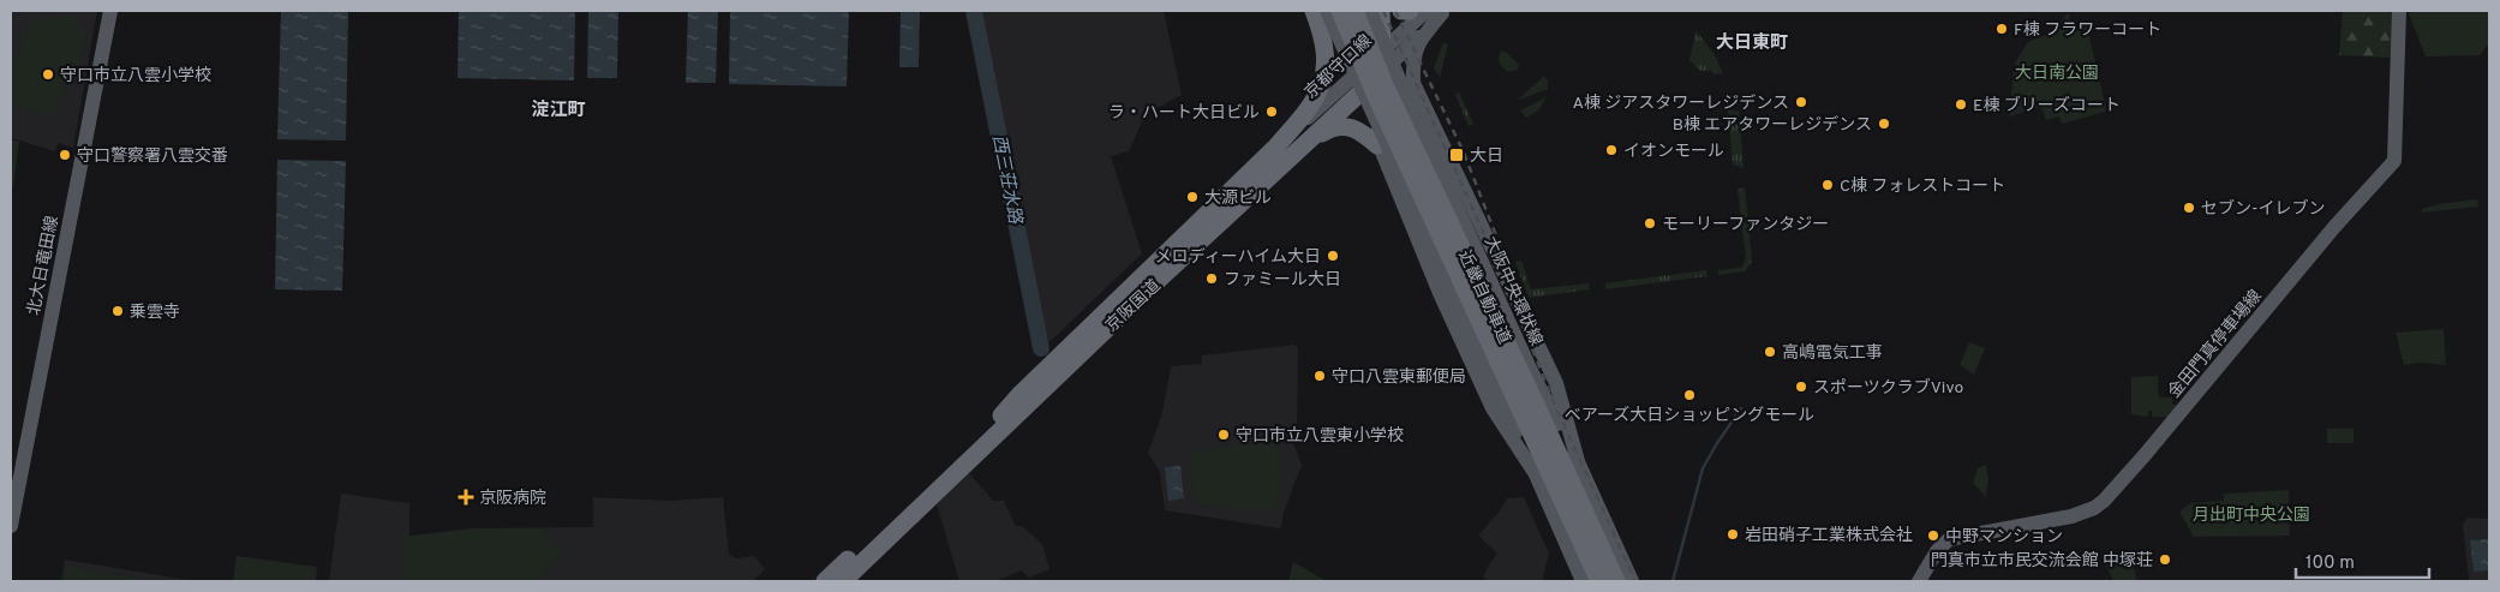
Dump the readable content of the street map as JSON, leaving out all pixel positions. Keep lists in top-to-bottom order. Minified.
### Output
{"streets":{"highway":["近畿自動車道","京阪国道"],"main road":["京都守口線","北大日竜田線","大阪中央環状線","金田門真停車場線"]},"crossings":[["京都守口線","京阪国道"]],"districts":["大日東町","淀江町"],"water":["西三荘水路"],"parks":["大日南公園","月出町中央公園"],"places":{"other":["F棟 フラワーコート","守口市立八雲小学校","A棟 ジアスタワーレジデンス","E棟 ブリーズコート","ラ・ハート大日ビル","B棟 エアタワーレジデンス","イオンモール","守口警察署八雲交番","C棟 フォレストコート","大源ビル","セブン-イレブン","モーリーファンタジー","メロディーハイム大日","ファミール大日","乗雲寺","高嶋電気工事","守口八雲東郵便局","スポーツクラブVivo","ベアーズ大日ショッピングモール","守口市立八雲東小学校","岩田硝子工業株式会社","中野マンション","門真市立市民交流会館 中塚荘"],"transit":["大日"],"health":["京阪病院"]},"scale_bar":"100 m"}
